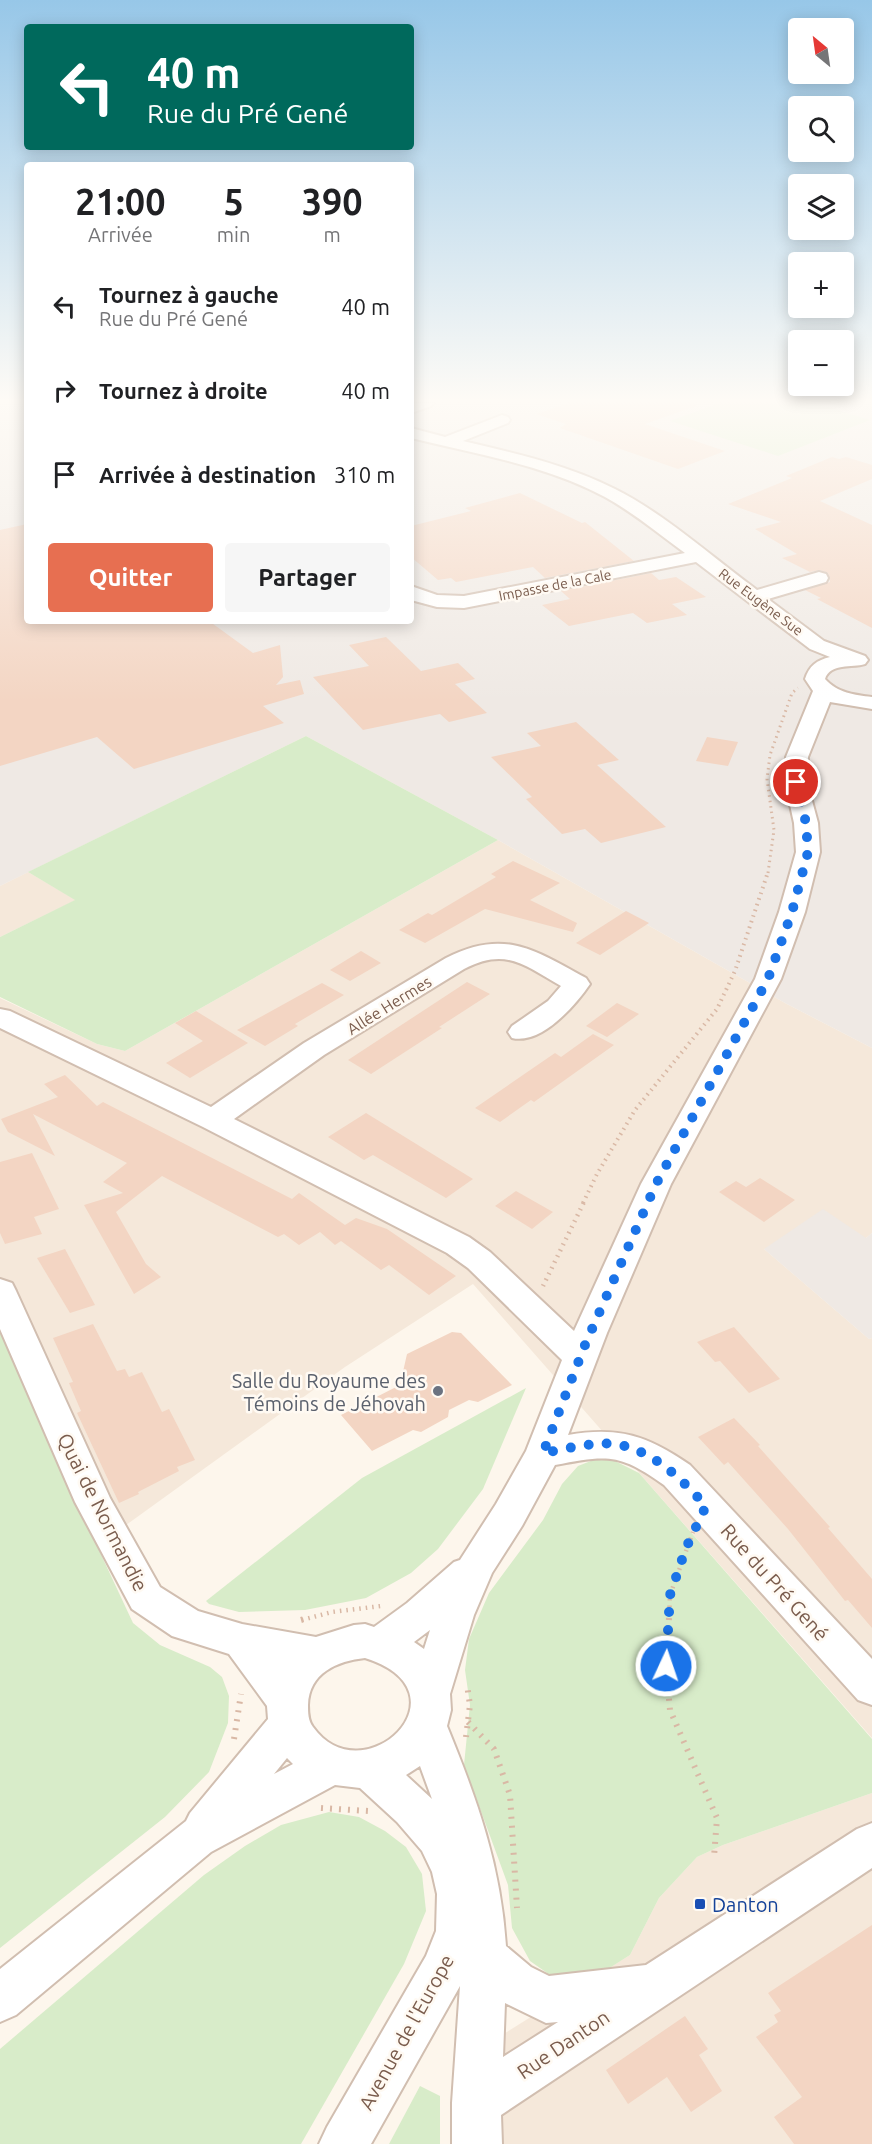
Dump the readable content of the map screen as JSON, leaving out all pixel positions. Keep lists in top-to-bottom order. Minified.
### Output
{"streets":{"street":["Impasse de la Cale","Rue Eugène Sue","Allée Hermes","Quai de Normandie","Rue du Pré Gené","Avenue de l'Europe","Rue Danton"]},"crossings":[["Impasse de la Cale","Rue Eugène Sue"],["Quai de Normandie","Avenue de l'Europe"]],"places":{"other":["Salle du Royaume des Témoins de Jéhovah"],"transit":["Danton"]},"north":"top left","page":{"map_buttons":["+","−"],"turn":["40 m","Rue du Pré Gené"],"eta":["21:00","Arrivée","5","min","390","m"],"list":[{"name":"Tournez à gauche","note":"Rue du Pré Gené","value":"40 m"},{"name":"Tournez à droite","value":"40 m"},{"name":"Arrivée à destination","value":"310 m"}],"buttons":["Quitter","Partager"]}}
